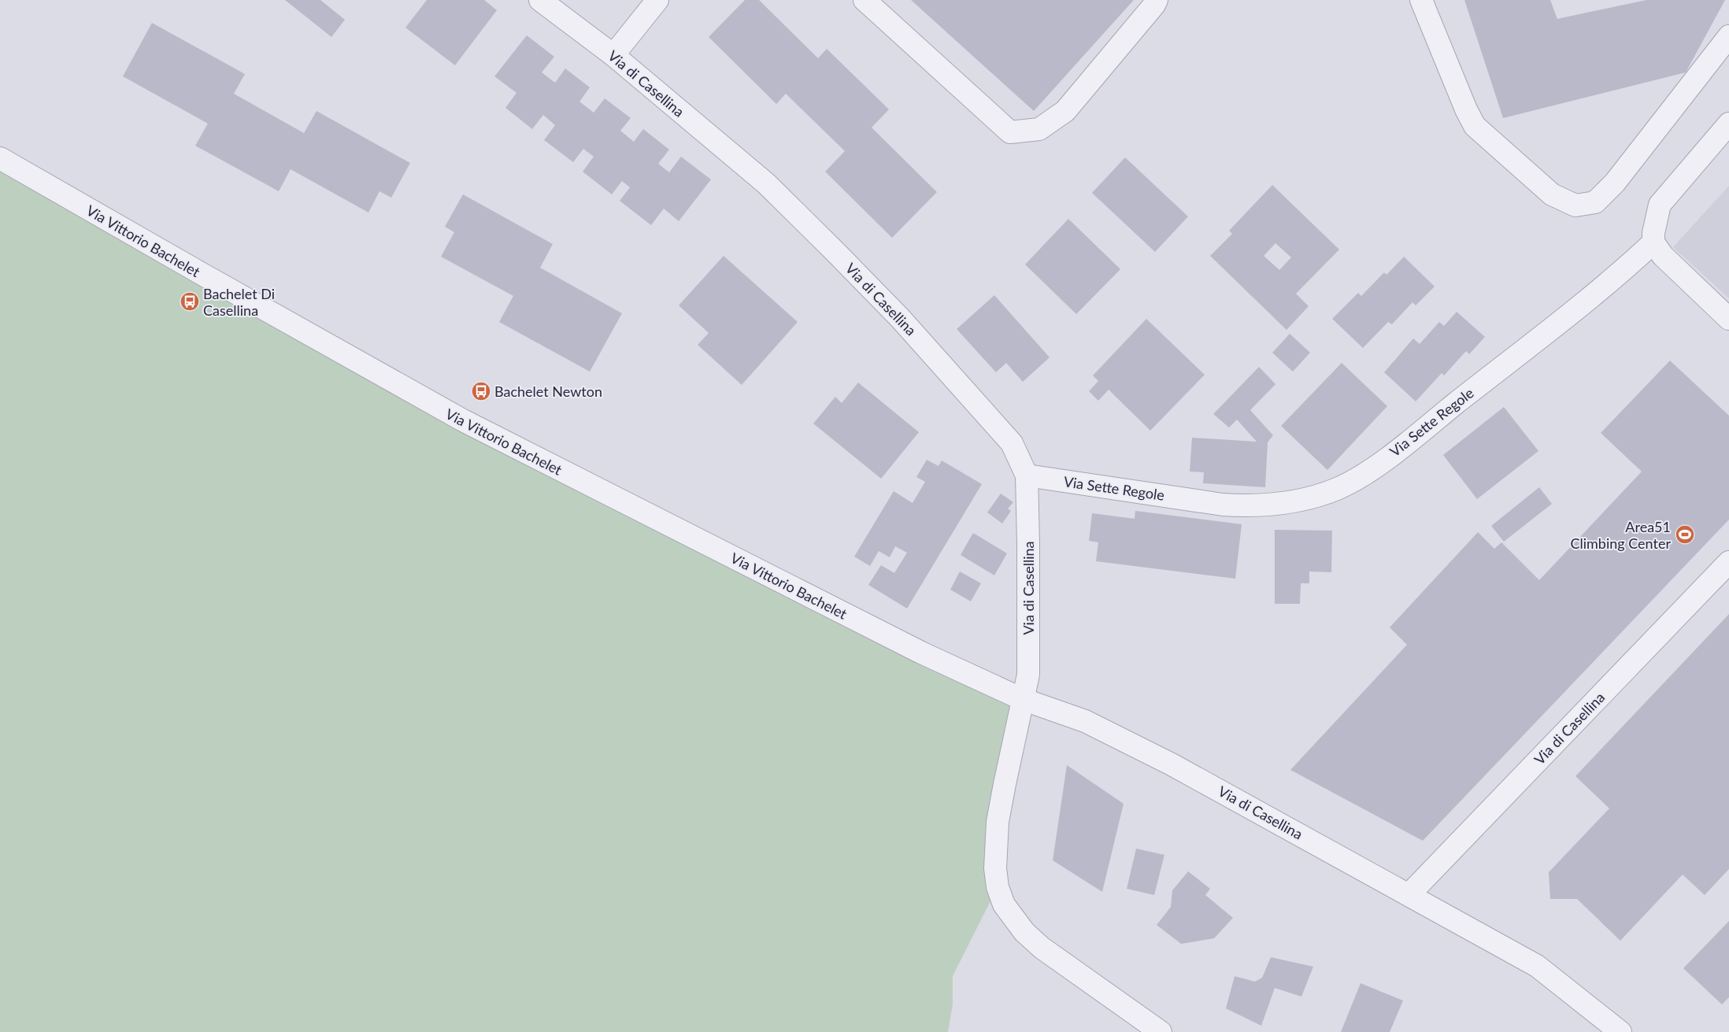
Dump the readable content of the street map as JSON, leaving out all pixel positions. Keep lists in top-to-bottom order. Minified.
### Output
{"streets":{"street":["Via di Casellina","Via Vittorio Bachelet","Via Sette Regole"]},"crossings":[["Via di Casellina","Via Vittorio Bachelet"],["Via di Casellina","Via Sette Regole"]],"places":{"bus stop":["Bachelet Di Casellina","Bachelet Newton"],"sports":["Area51 Climbing Center"]}}
